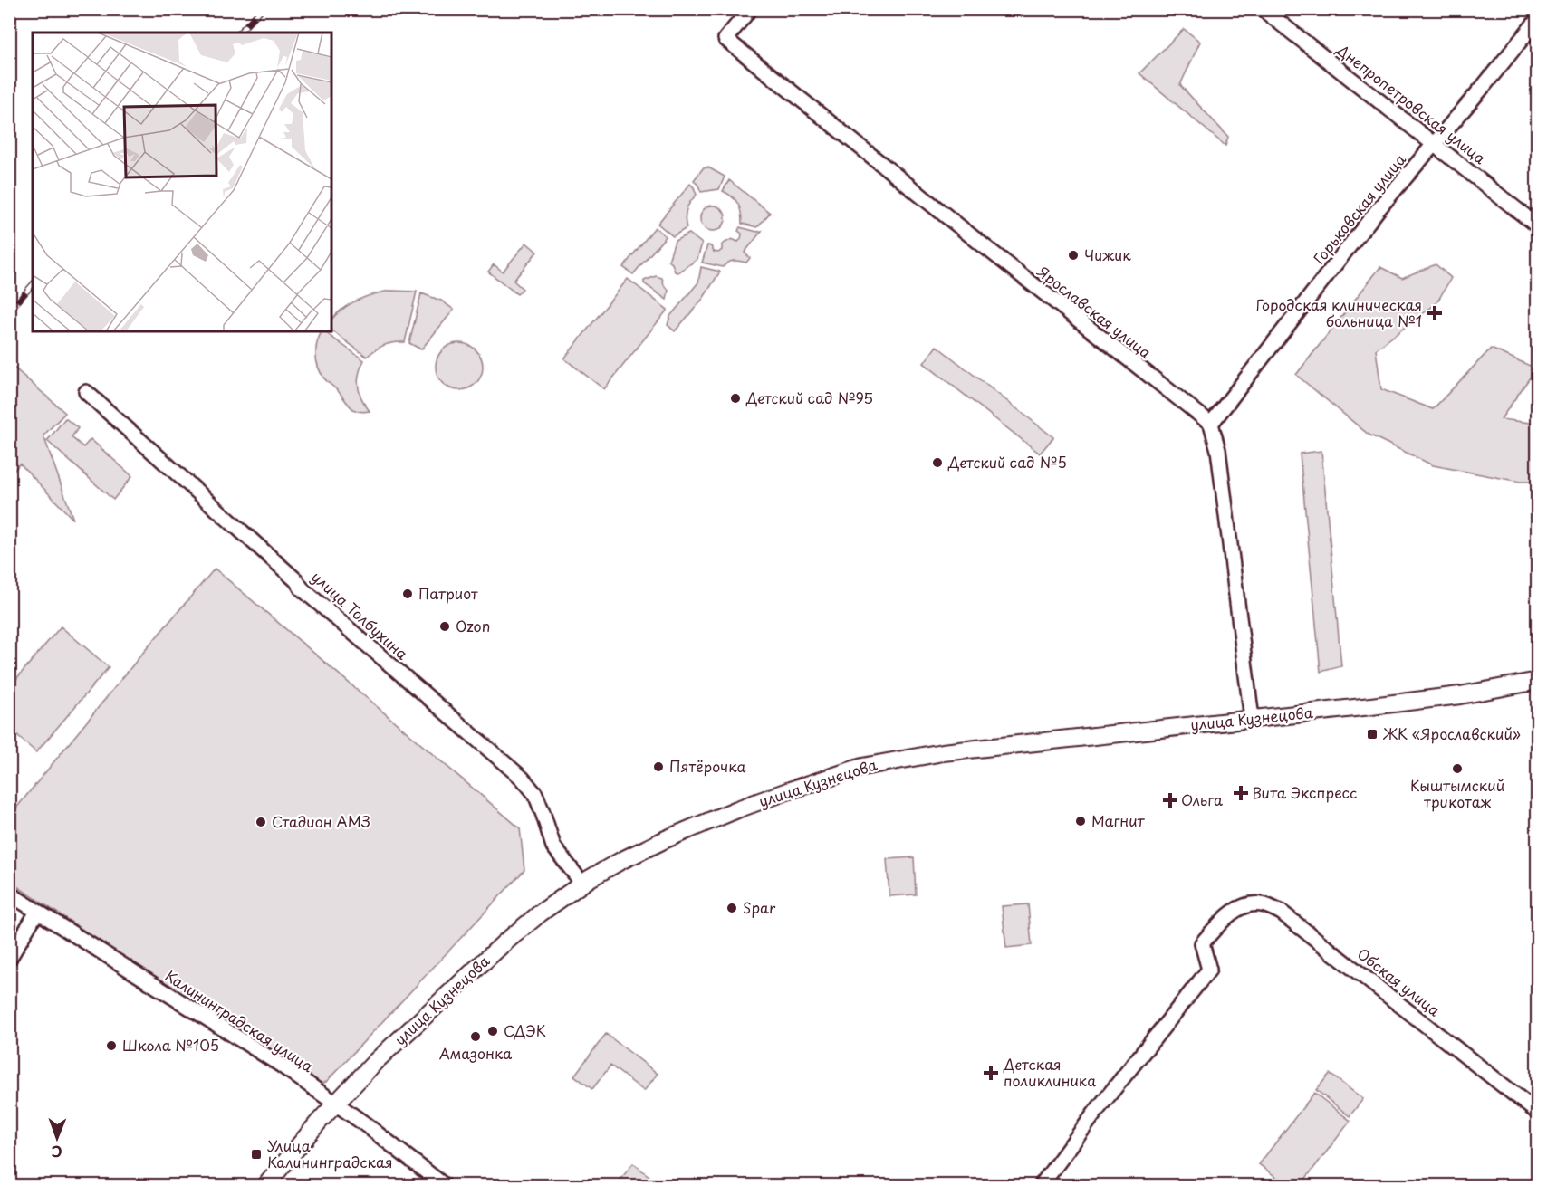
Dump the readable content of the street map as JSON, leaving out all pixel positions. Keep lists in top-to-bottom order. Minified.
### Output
{"streets":{"street":["Днепропетровская улица","Горьковская улица","Ярославская улица","улица Толбухина","улица Кузнецова","Обская улица","Калининградская улица"]},"crossings":[["Днепропетровская улица","Горьковская улица"],["Горьковская улица","Ярославская улица"],["улица Толбухина","улица Кузнецова"],["улица Кузнецова","Калининградская улица"]],"places":{"other":["Чижик","Детский сад №95","Детский сад №5","Патриот","Ozon","Пятёрочка","Кыштымский трикотаж","Магнит","Стадион АМЗ","Spar","СДЭК","Амазонка","Школа №105"],"health":["Городская клиническая больница №1","Вита Экспресс","Ольга","Детская поликлиника"],"transit":["ЖК «Ярославский»","Улица Калининградская"]},"north":"bottom"}
